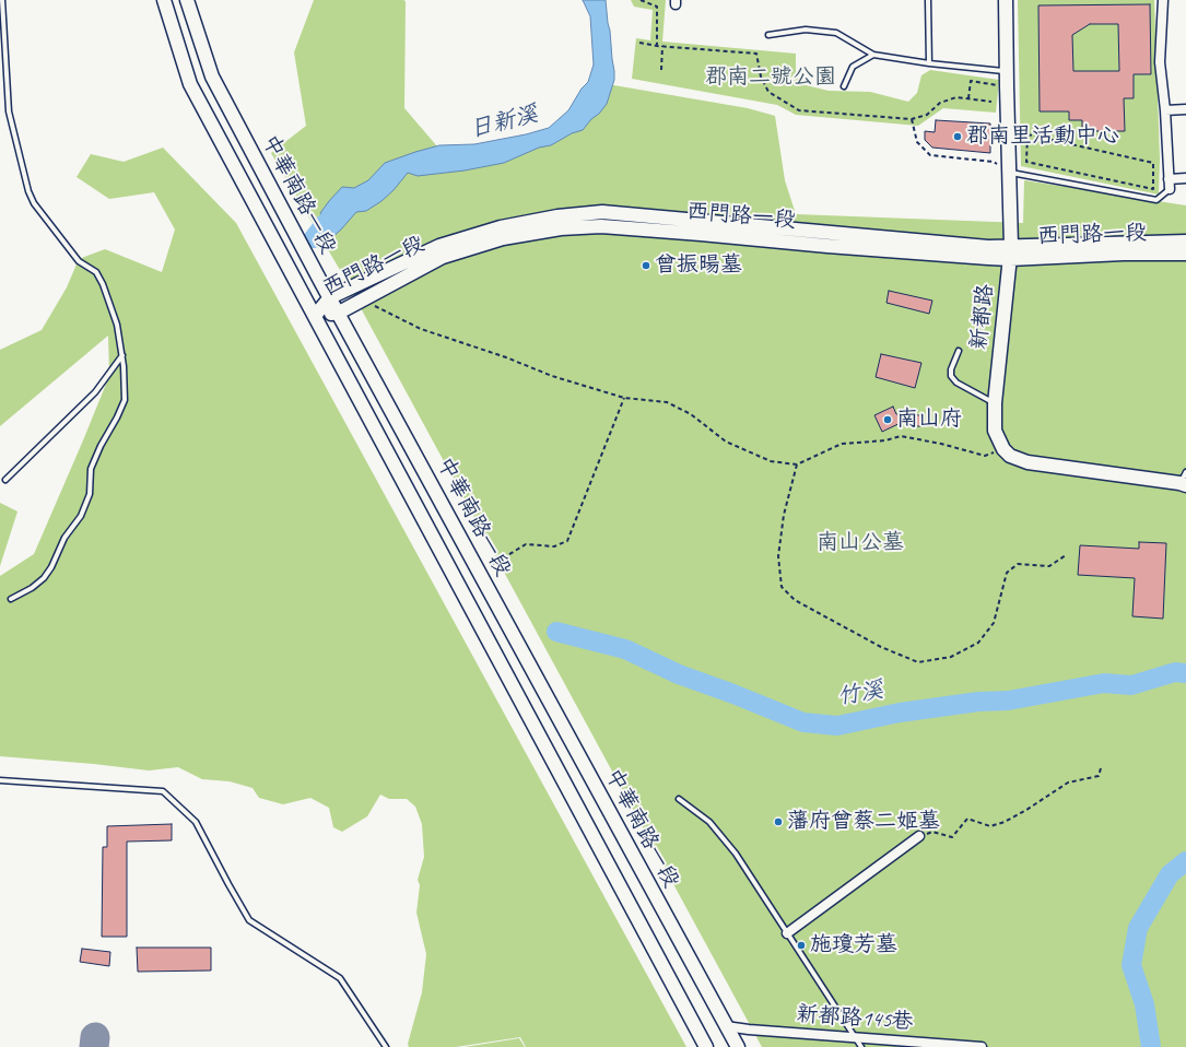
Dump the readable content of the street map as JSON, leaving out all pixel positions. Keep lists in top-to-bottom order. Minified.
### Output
{"streets":{"street":["中華南路一段","西門路一段","新都路","新都路145巷"]},"crossings":[["中華南路一段","西門路一段"],["中華南路一段","新都路145巷"],["西門路一段","新都路"]],"water":["日新溪","竹溪"],"parks":["郡南二號公園","南山公墓"],"places":["郡南里活動中心","曾振暘墓","南山府","藩府曾蔡二姬墓","施瓊芳墓"]}
